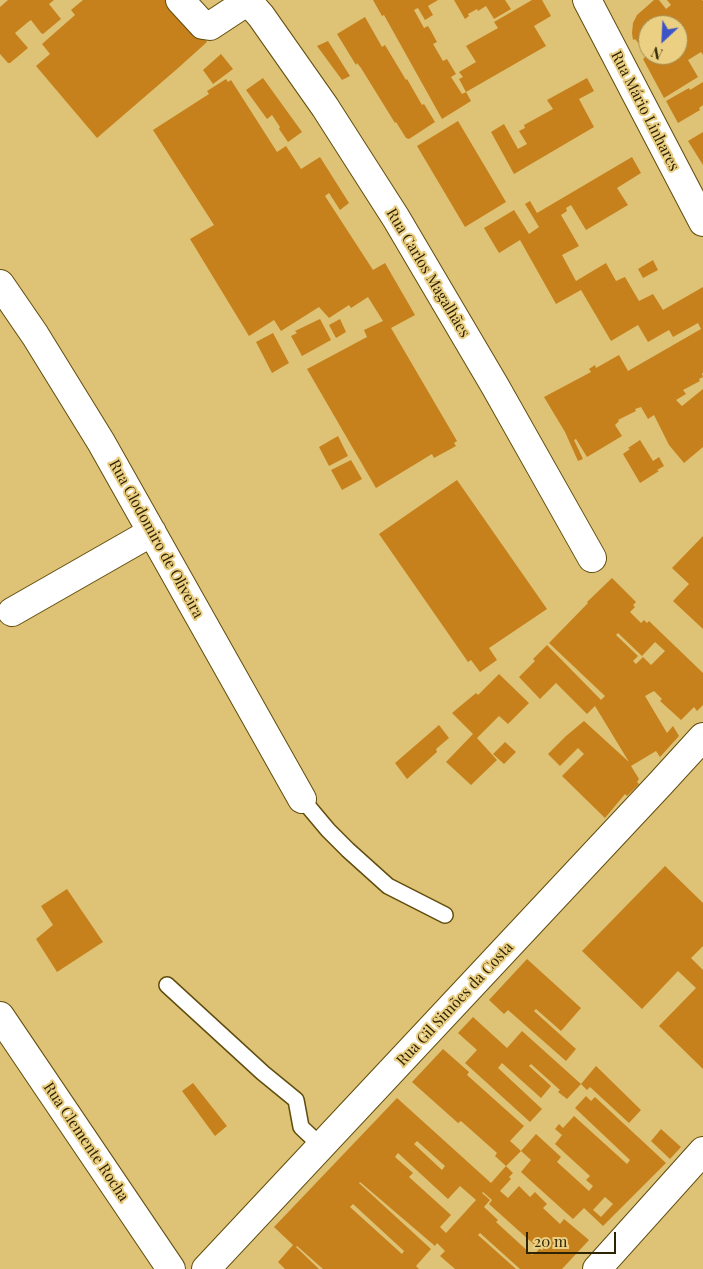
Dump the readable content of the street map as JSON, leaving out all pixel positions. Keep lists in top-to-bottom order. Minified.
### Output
{"streets":{"street":["Rua Mário Linhares","Rua Carlos Magalhães","Rua Clodomiro de Oliveira","Rua Gil Simões da Costa","Rua Clemente Rocha"]},"scale_bar":"20 m","north":"bottom left"}
